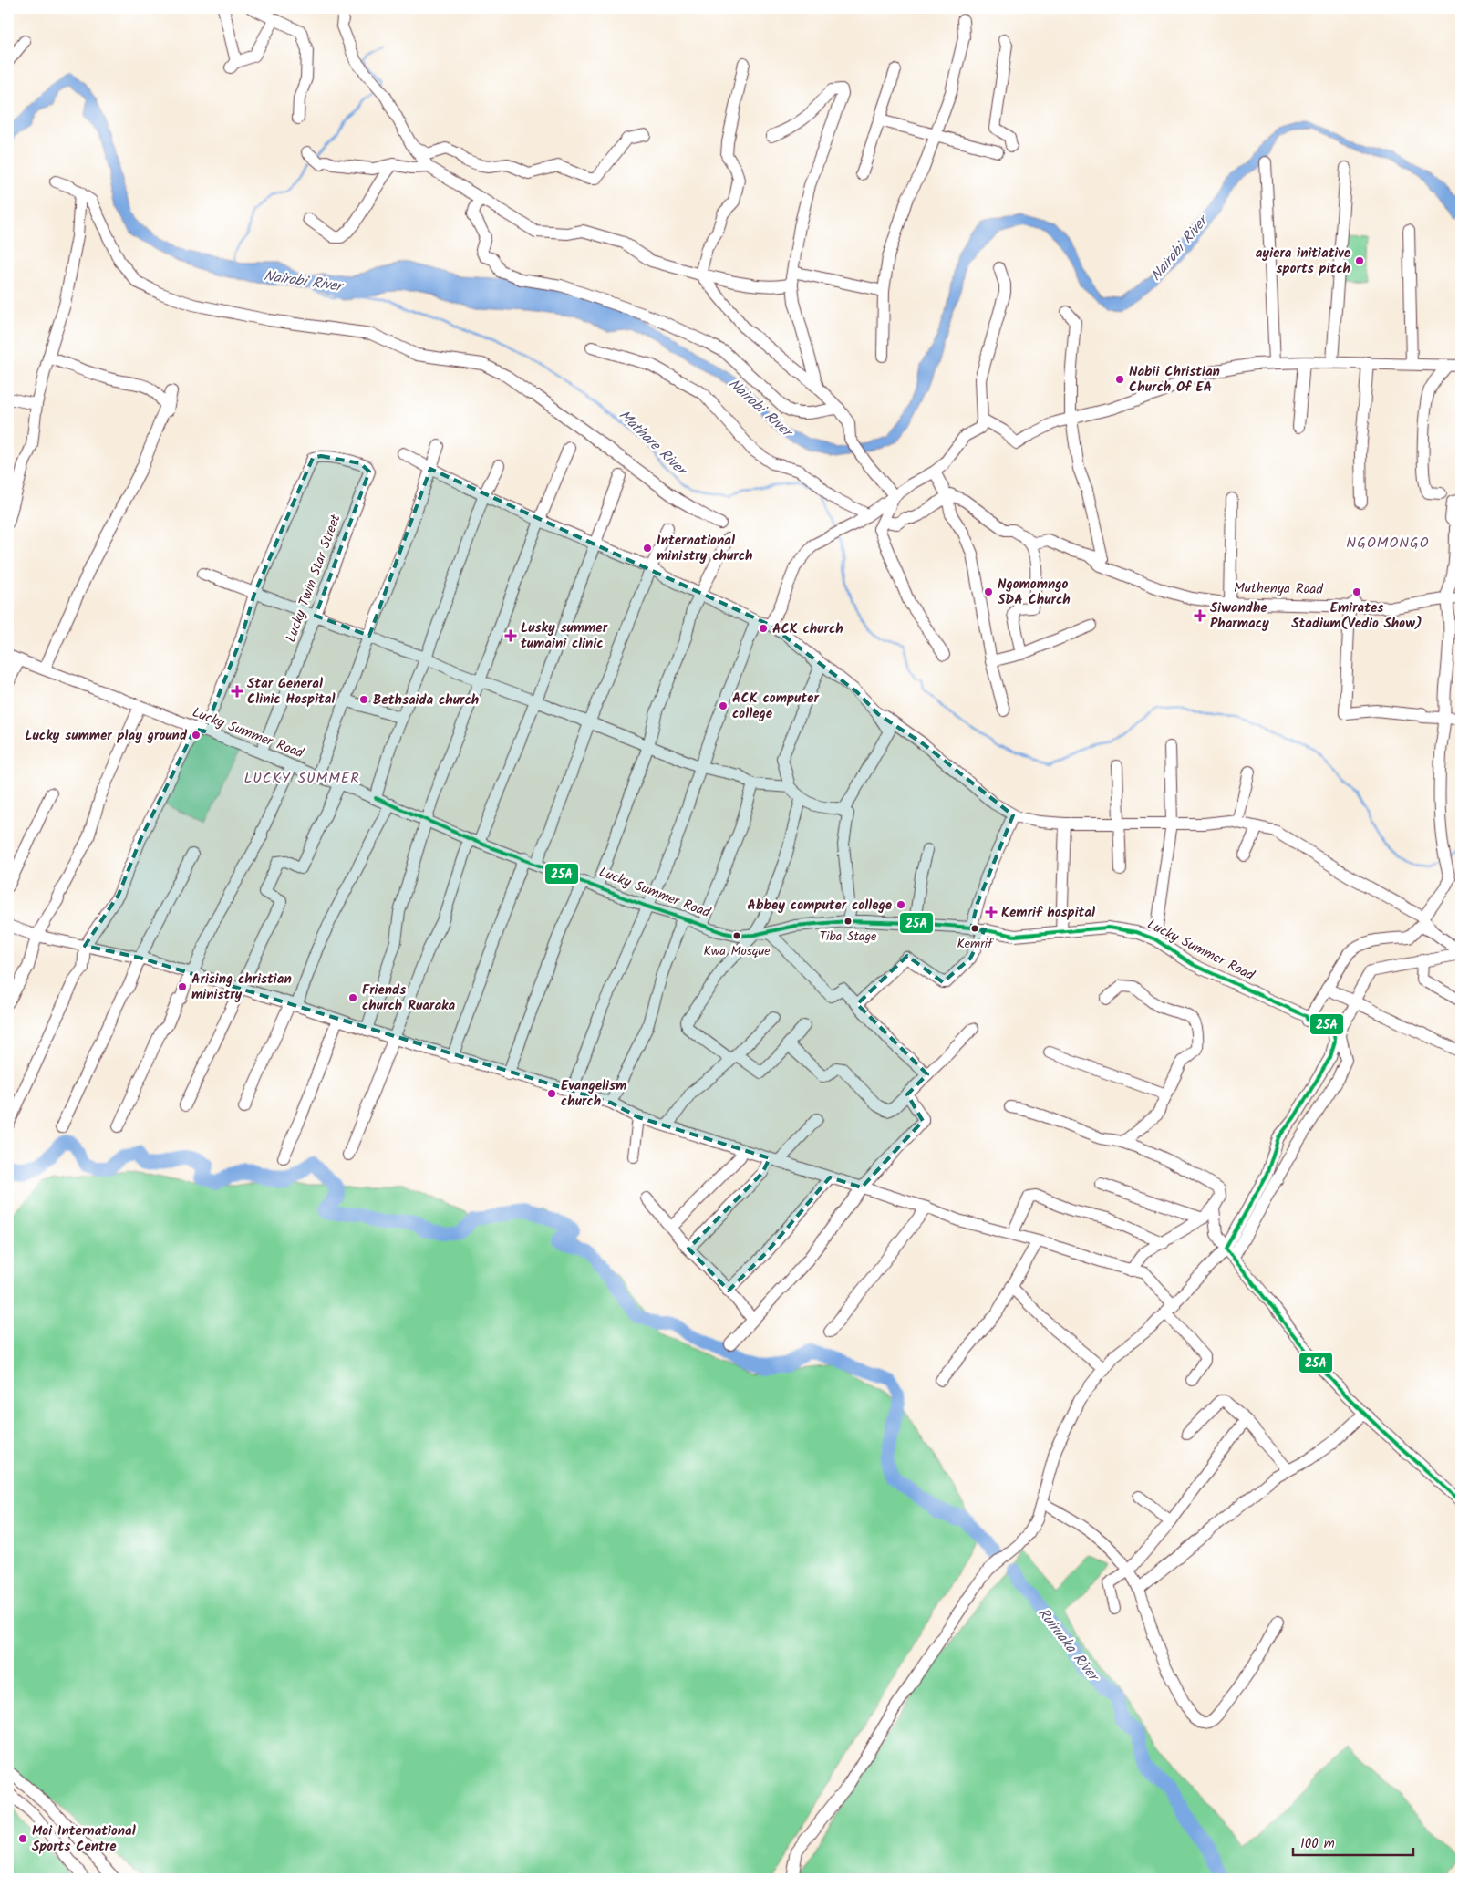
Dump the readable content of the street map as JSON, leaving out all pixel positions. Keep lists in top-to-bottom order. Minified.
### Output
{"streets":{"street":["Lucky Twin Star Street","Muthenya Road","Lucky Summer Road"]},"crossings":[["Lucky Twin Star Street","Lucky Summer Road"]],"districts":["NGOMONGO","LUCKY SUMMER"],"water":["Nairobi River","Mathare River","Ruiruaka River"],"places":{"other":["ayiera initiative sports pitch","Nabii Christian Church Of EA","International ministry church","Ngomomngo SDA Church","Emirates Stadium(Vedio Show)","ACK church","Bethsaida church","ACK computer college","Lucky summer play ground","Abbey computer college","Tiba Stage","Kemrif","Kwa Mosque","Arising christian ministry","Friends church Ruaraka","Evangelism church","Moi International Sports Centre"],"health":["Siwandhe Pharmacy","Lusky summer tumaini clinic","Star General Clinic Hospital","Kemrif hospital"]},"lines":["transit line 25A"],"scale_bar":"100 m"}
